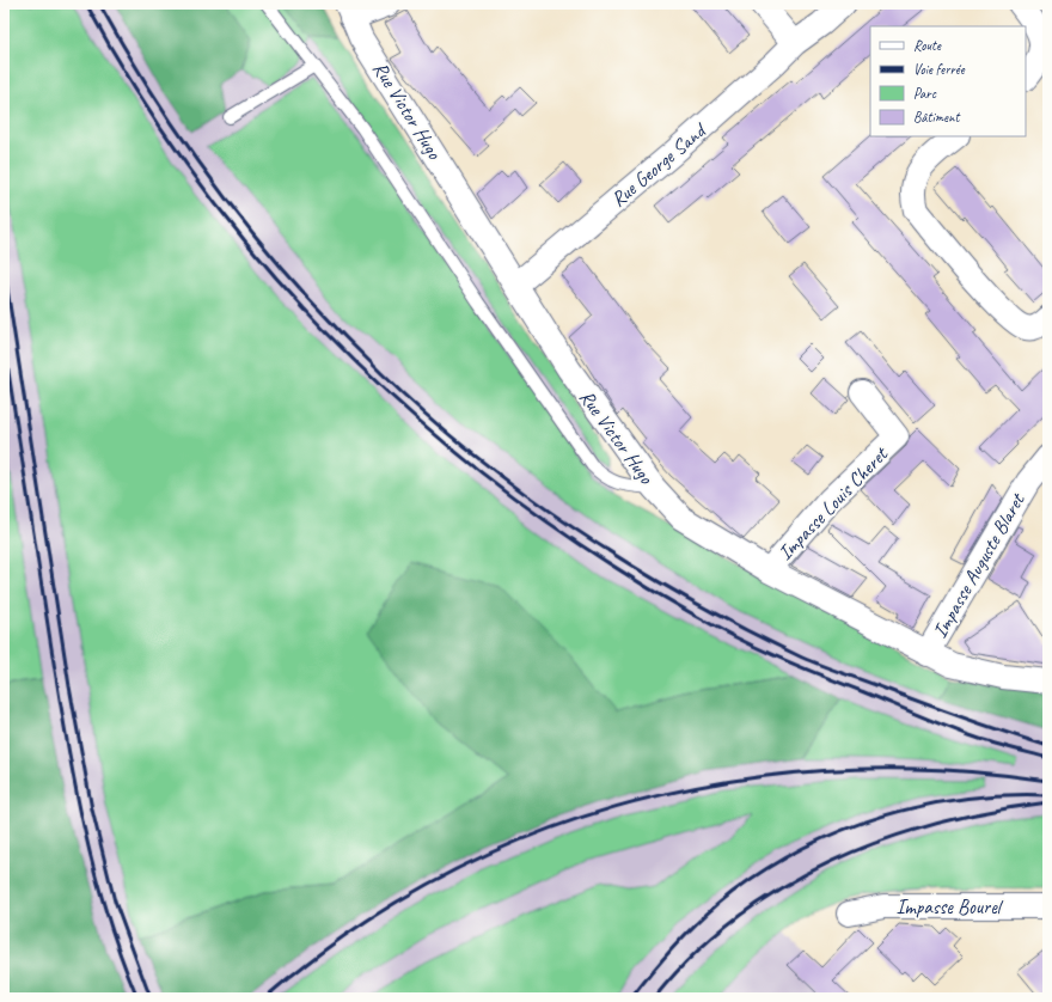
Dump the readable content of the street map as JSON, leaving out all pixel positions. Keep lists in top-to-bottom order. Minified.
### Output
{"streets":{"street":["Rue Victor Hugo","Rue George Sand","Impasse Louis Cheret","Impasse Auguste Blaret","Impasse Bourel"]},"crossings":[["Rue Victor Hugo","Rue George Sand"],["Rue Victor Hugo","Impasse Louis Cheret"],["Rue Victor Hugo","Impasse Auguste Blaret"]],"legend":["Route","Voie ferrée","Parc","Bâtiment"]}
